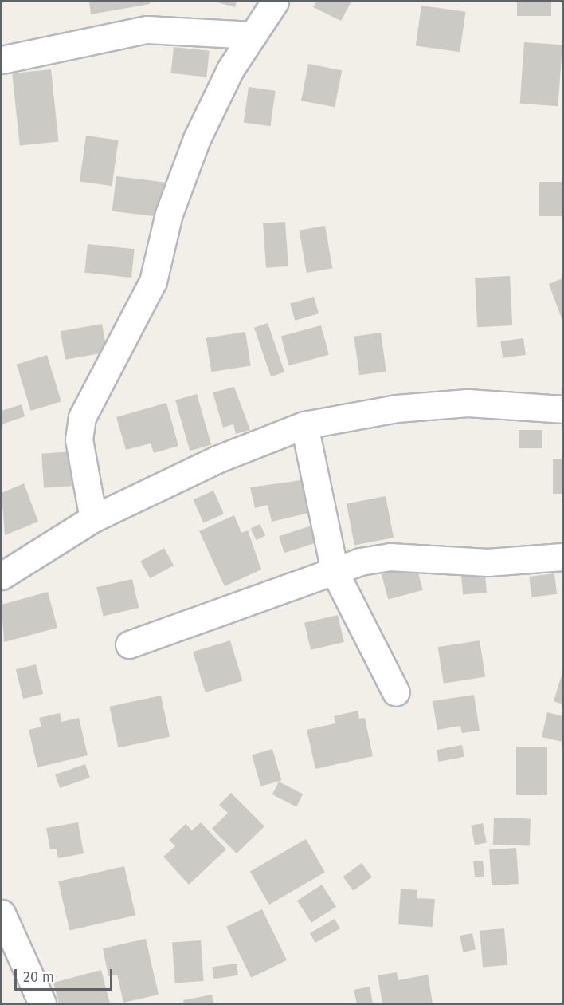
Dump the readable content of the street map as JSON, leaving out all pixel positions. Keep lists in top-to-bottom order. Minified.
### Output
{"scale_bar":"20 m"}
